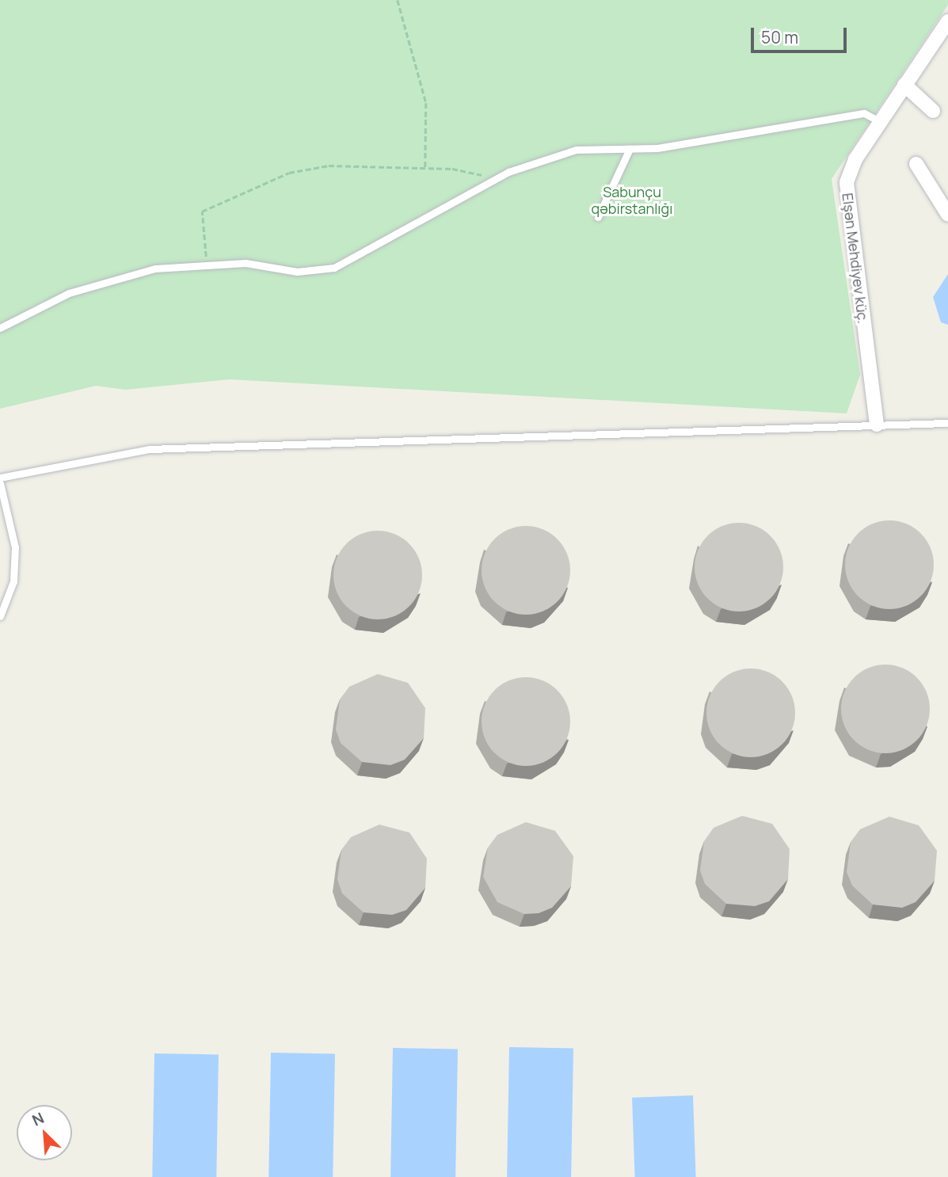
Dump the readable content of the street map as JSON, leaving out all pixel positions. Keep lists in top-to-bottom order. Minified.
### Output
{"streets":{"street":["Elşən Mehdiyev küç."]},"parks":["Sabunçu qəbirstanlığı"],"scale_bar":"50 m","north":"top left"}
